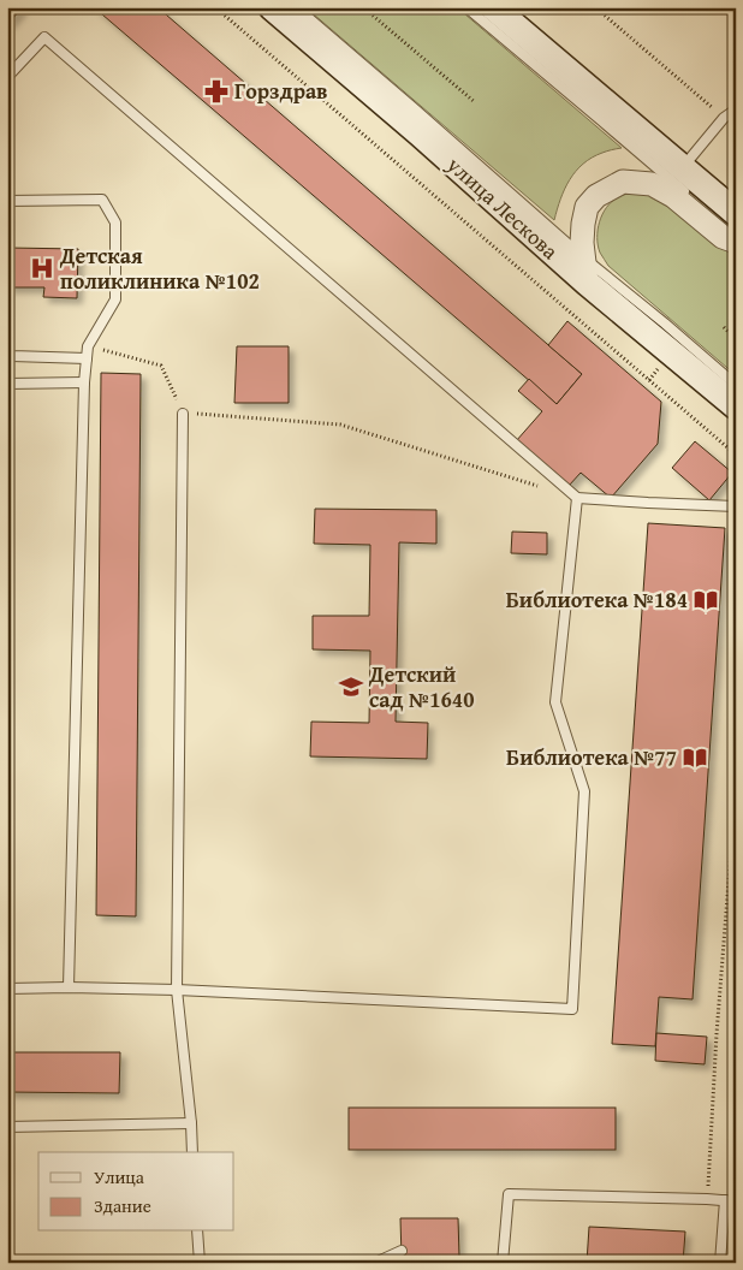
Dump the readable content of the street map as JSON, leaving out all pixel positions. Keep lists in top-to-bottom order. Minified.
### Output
{"streets":{"main road":["улица Лескова"]},"places":{"pharmacy":["Горздрав"],"hospital":["Детская поликлиника №102"],"library":["Библиотека №184","Библиотека №77"],"school or university":["Детский сад №1640"]},"legend":["Улица","Здание"]}
